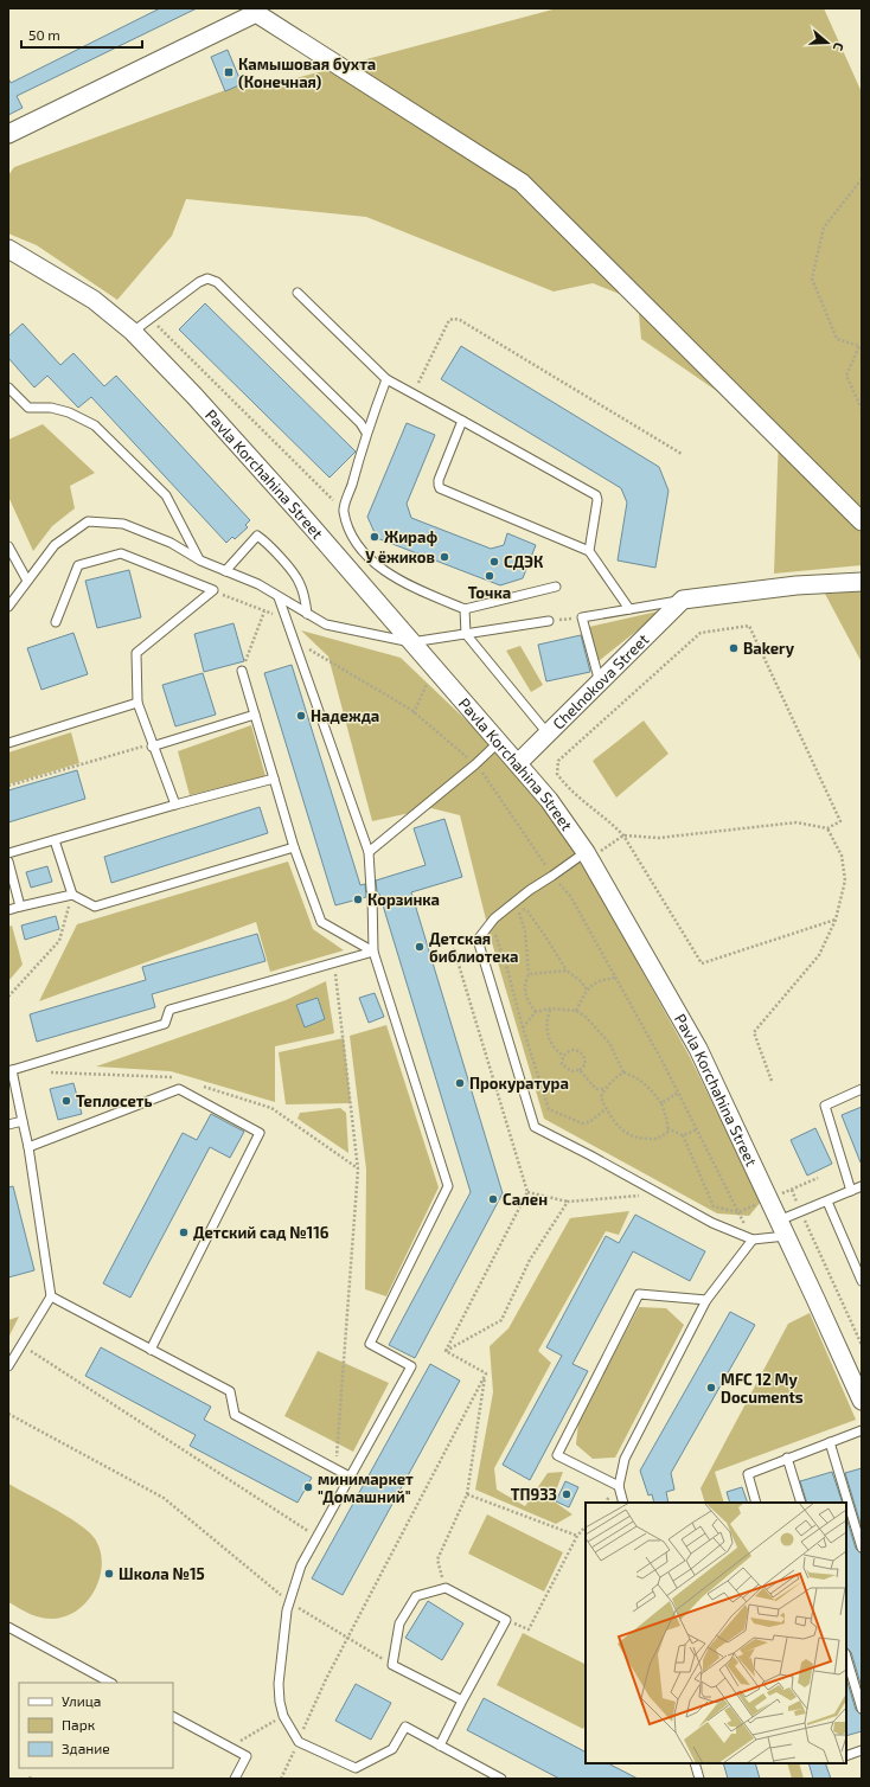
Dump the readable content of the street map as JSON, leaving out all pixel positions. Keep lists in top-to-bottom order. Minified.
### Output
{"streets":{"street":["Pavla Korchahina Street","Chelnokova Street"]},"crossings":[["Pavla Korchahina Street","Chelnokova Street"]],"places":{"transit":["Камышовая бухта (Конечная)"],"other":["Жираф","У ёжиков","СДЭК","Точка","Bakery","Надежда","Корзинка","Детская библиотека","Прокуратура","Теплосеть","Сален","Детский сад №116","MFC 12 My Documents","минимаркет \"Домашний\"","ТП933","Школа №15"]},"legend":["Улица","Парк","Здание"],"scale_bar":"50 m","north":"right"}
